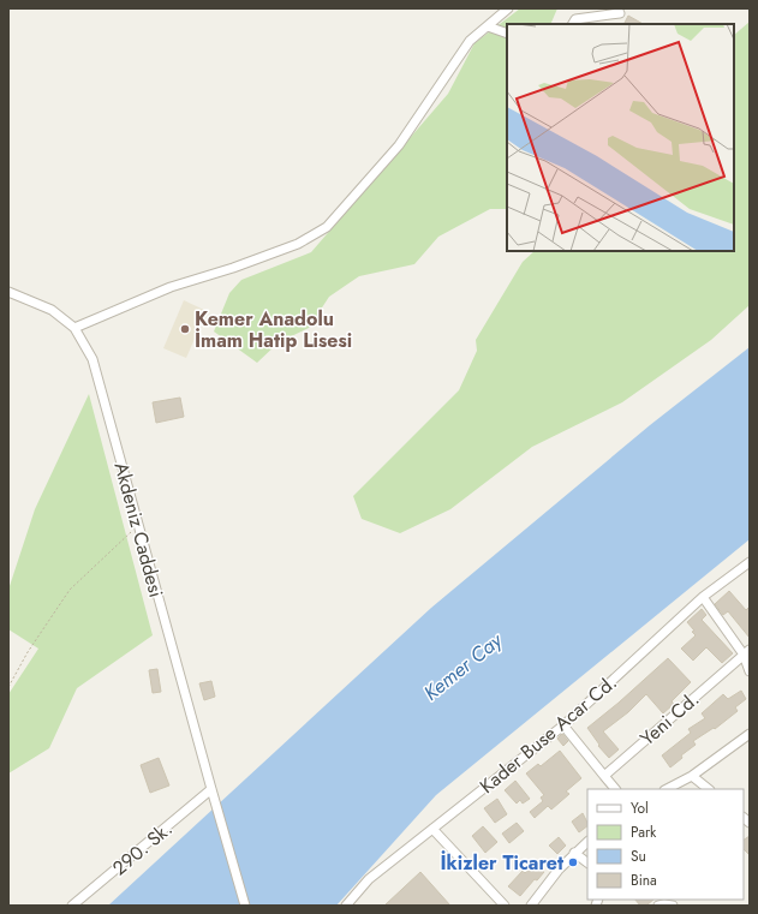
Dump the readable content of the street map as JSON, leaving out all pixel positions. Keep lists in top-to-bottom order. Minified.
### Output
{"streets":{"street":["Akdeniz Caddesi","Yeni Cd.","Kader Buse Acar Cd.","290. Sk."]},"crossings":[["Akdeniz Caddesi","290. Sk."]],"water":["Kemer Cay"],"places":["Kemer Anadolu İmam Hatip Lisesi","İkizler Ticaret"],"legend":["Yol","Park","Su","Bina"]}
